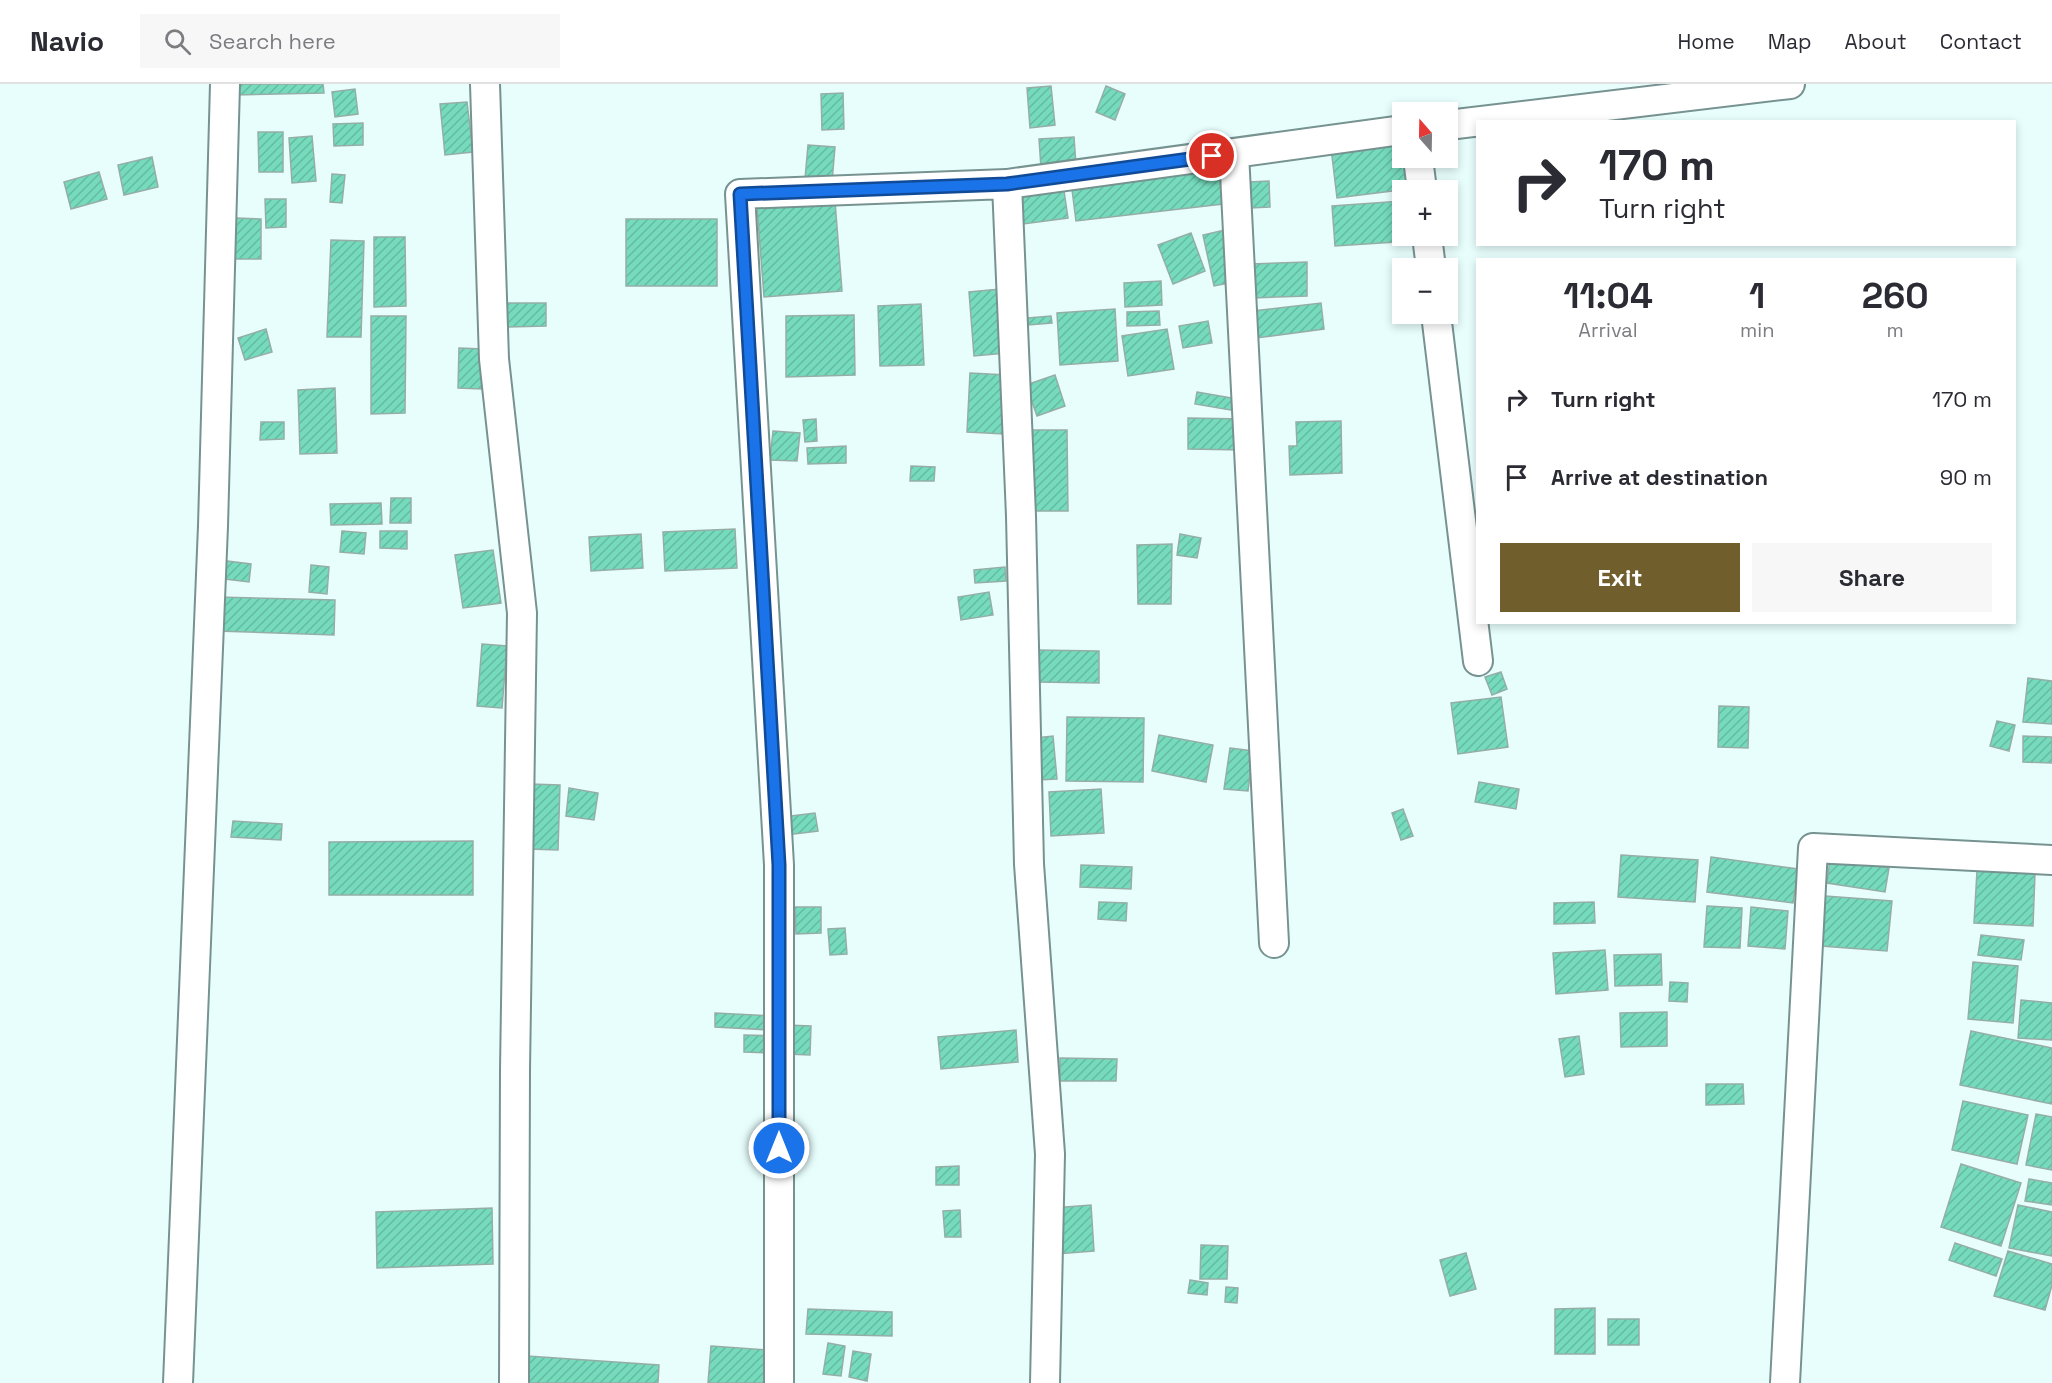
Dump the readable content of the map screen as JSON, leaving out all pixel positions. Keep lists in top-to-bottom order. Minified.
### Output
{"north":"top","page":{"header":"Navio","search":"Search here","nav":["Home","Map","About","Contact"],"map_buttons":["+","−"],"turn":["170 m","Turn right"],"eta":["11:04","Arrival","1","min","260","m"],"list":[{"name":"Turn right","value":"170 m"},{"name":"Arrive at destination","value":"90 m"}],"buttons":["Exit","Share"]}}
